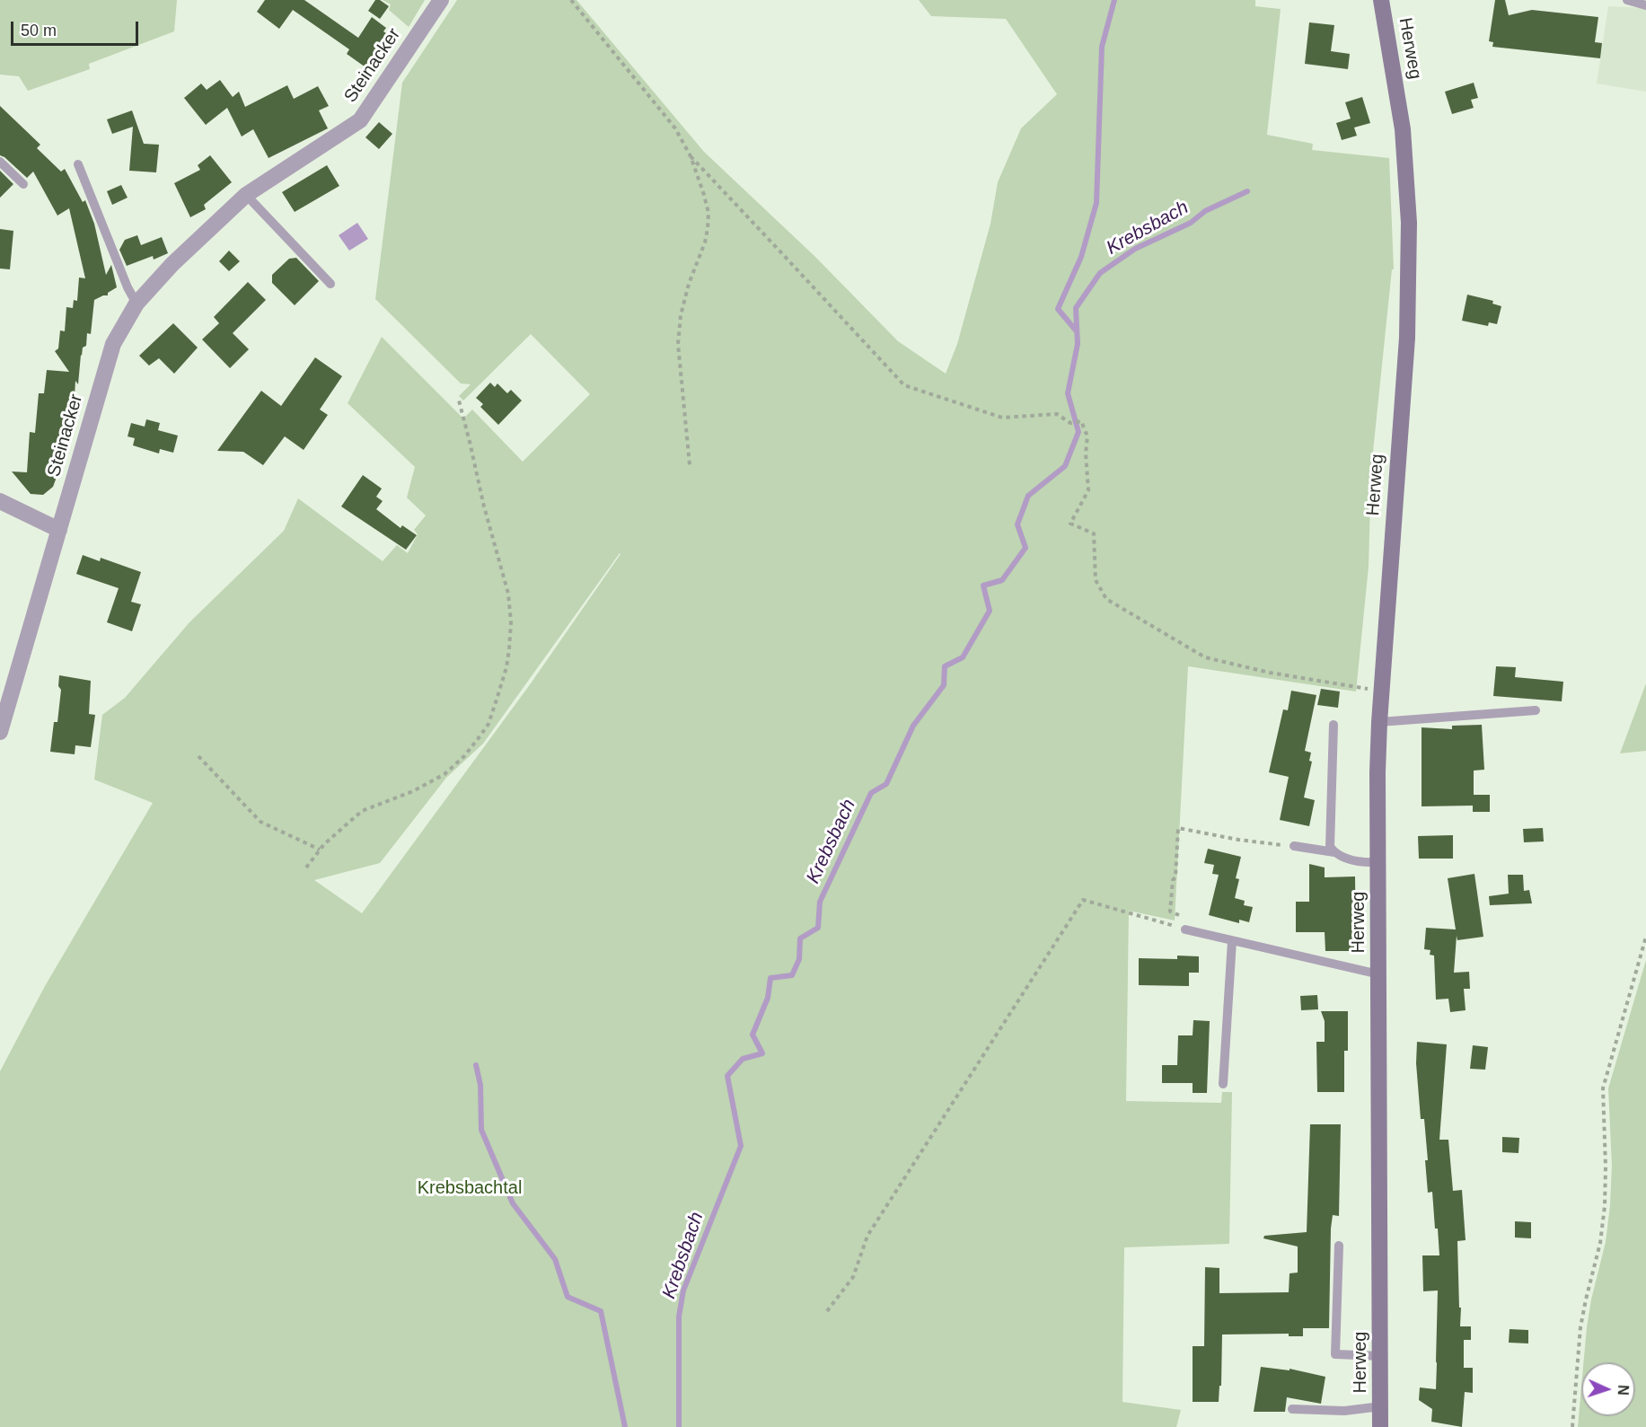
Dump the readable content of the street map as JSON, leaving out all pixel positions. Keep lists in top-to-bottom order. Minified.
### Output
{"streets":{"street":["Herweg","Steinacker"]},"water":["Krebsbach"],"parks":["Krebsbachtal"],"scale_bar":"50 m","north":"right"}
